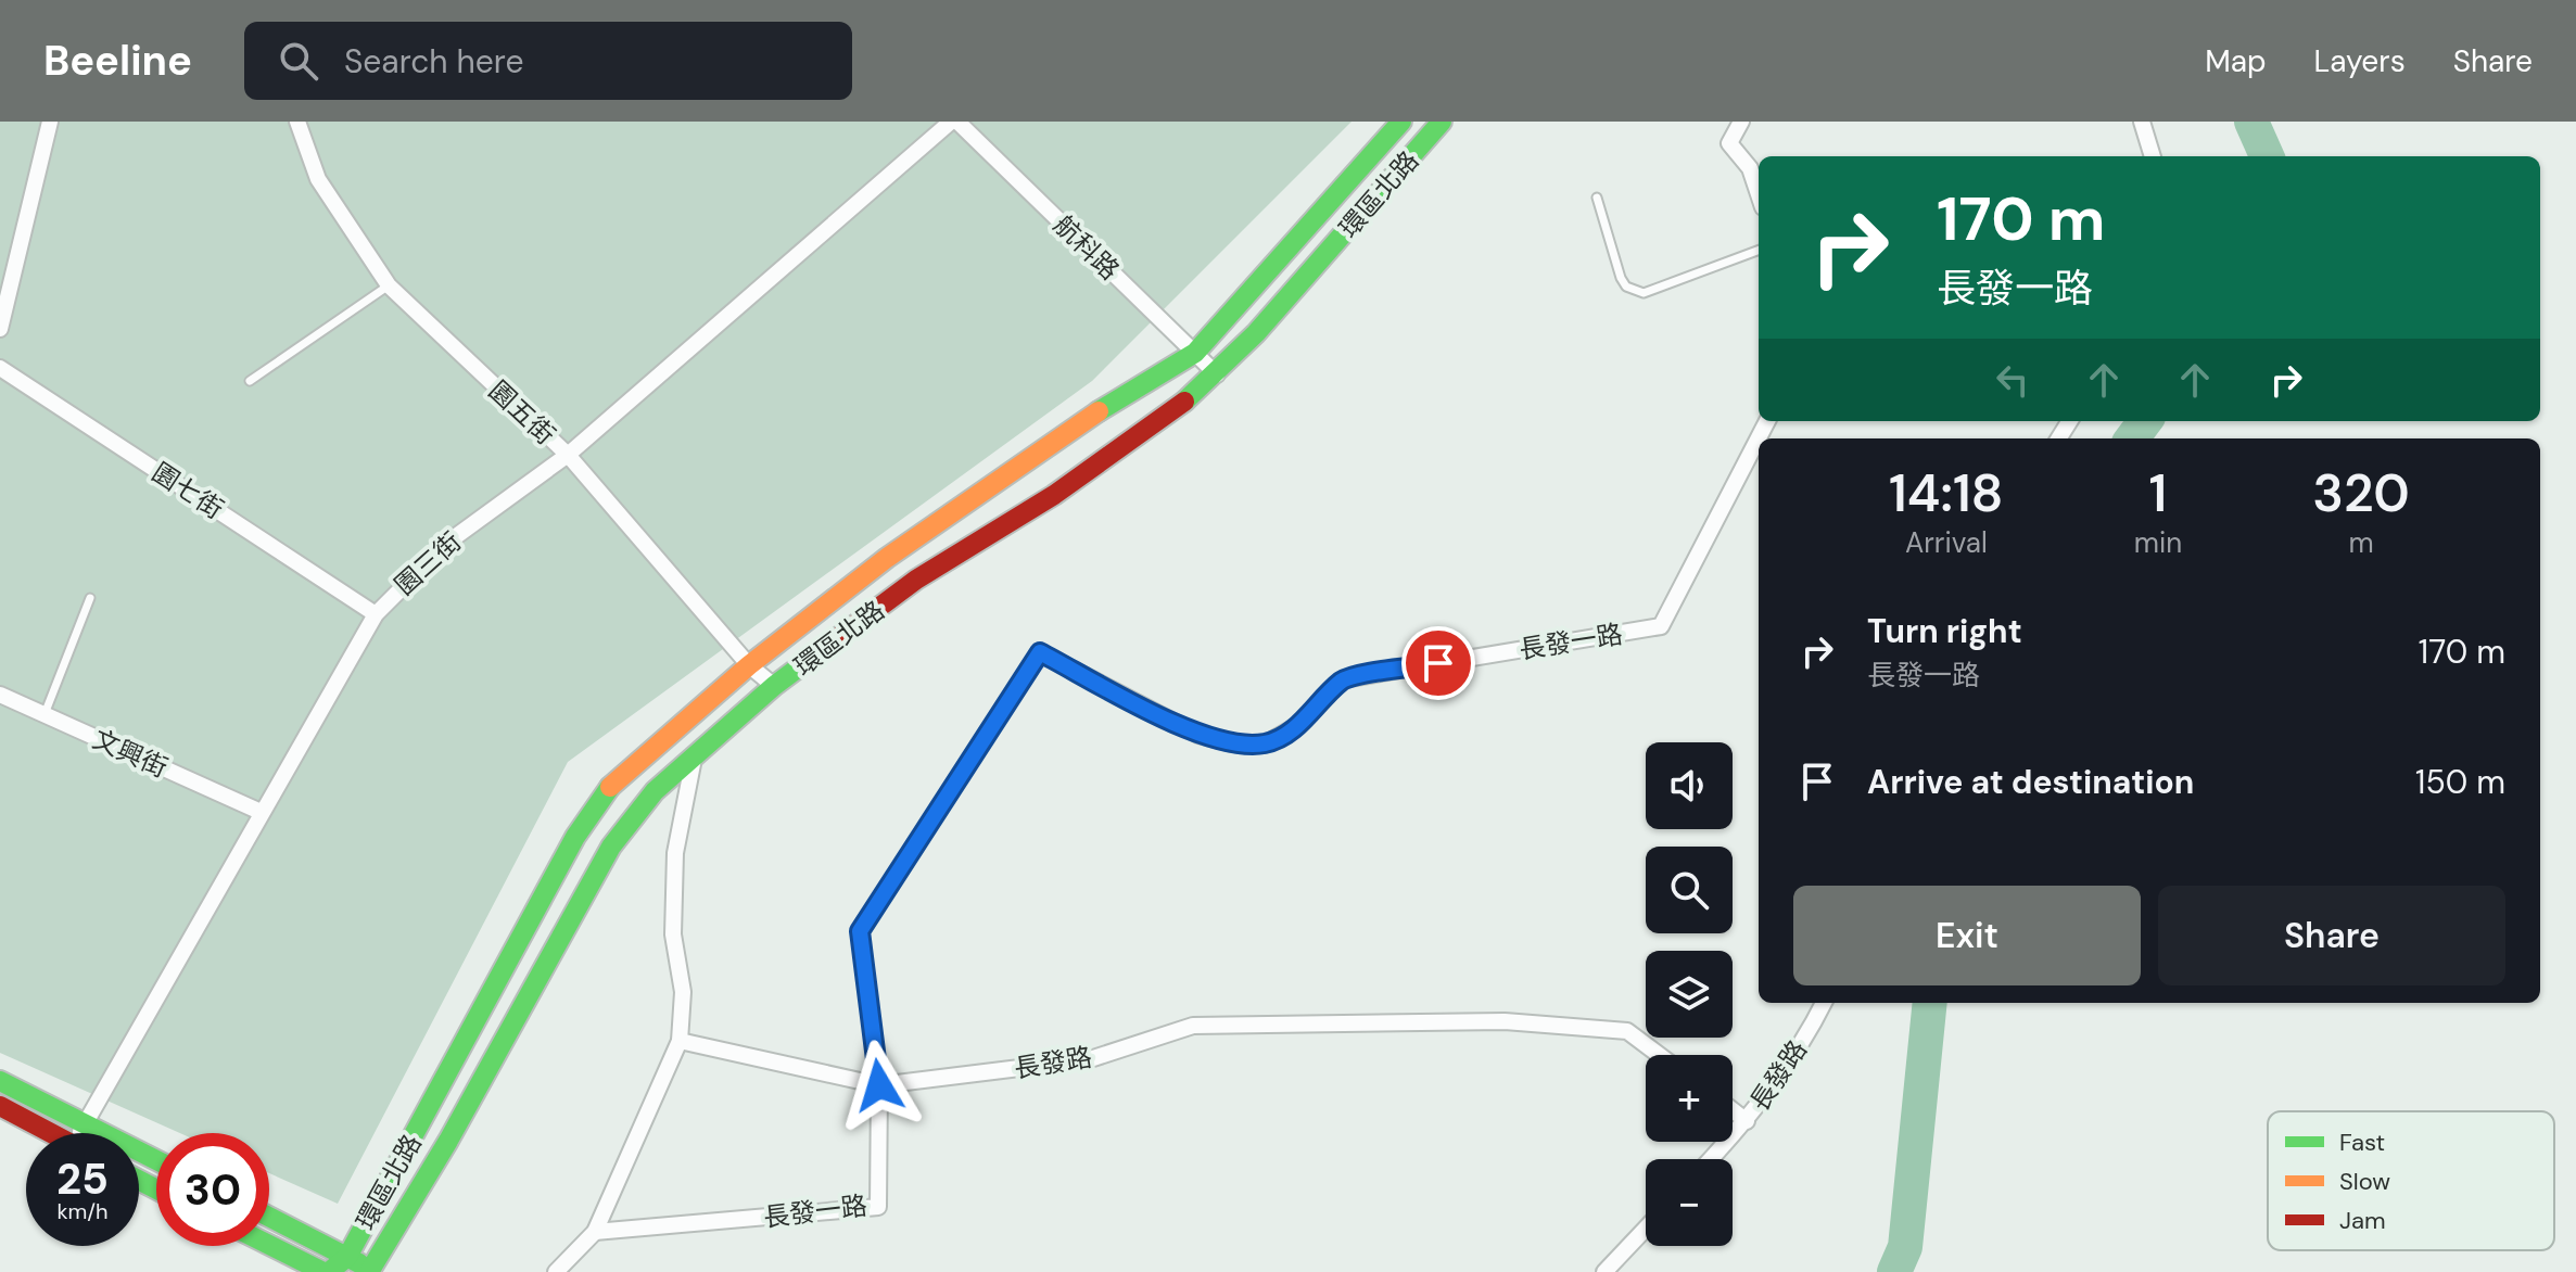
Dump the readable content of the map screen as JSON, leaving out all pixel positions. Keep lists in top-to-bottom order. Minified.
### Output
{"streets":{"street":["環區北路","航科路","園五街","園七街","園三街","長發一路","文興街","長發路"]},"crossings":[["環區北路","航科路"],["環區北路","園五街"],["航科路","園三街"],["園五街","園三街"],["園七街","園三街"],["園三街","文興街"],["長發一路","長發路"]],"legend":["Fast","Slow","Jam"],"page":{"header":"Beeline","search":"Search here","nav":["Map","Layers","Share"],"turn":["170 m","長發一路"],"eta":["14:18","Arrival","1","min","320","m"],"list":[{"name":"Turn right","note":"長發一路","value":"170 m"},{"name":"Arrive at destination","value":"150 m"}],"map_buttons":["+","−"],"buttons":["Exit","Share"],"speed":"25 km/h","limit":"30"}}
